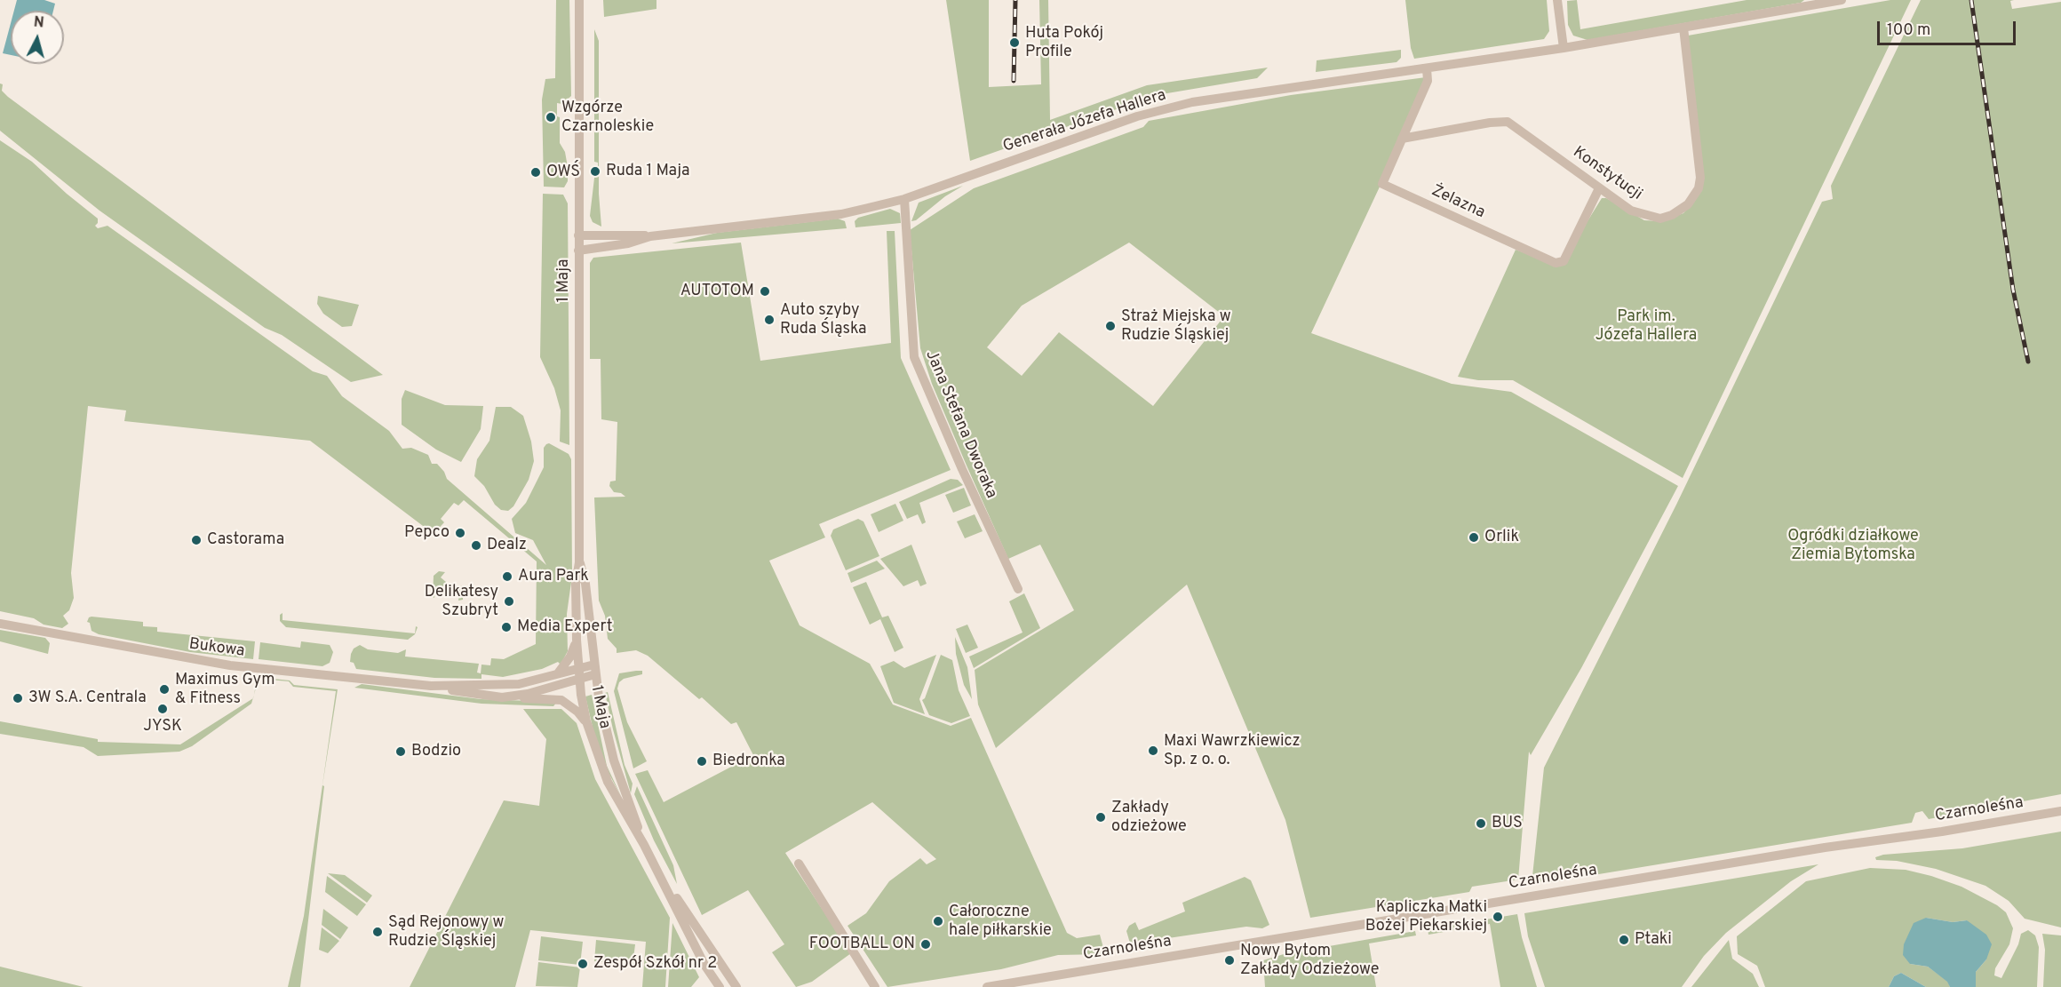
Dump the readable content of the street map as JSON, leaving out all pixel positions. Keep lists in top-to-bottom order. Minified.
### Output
{"streets":{"street":["Generała Józefa Hallera","Konstytucji","Żelazna","1 Maja","Jana Stefana Dworaka","Bukowa","Czarnoleśna"]},"crossings":[["Generała Józefa Hallera","Konstytucji"],["Generała Józefa Hallera","Żelazna"],["Generała Józefa Hallera","1 Maja"],["Generała Józefa Hallera","Jana Stefana Dworaka"],["Konstytucji","Żelazna"],["1 Maja","Bukowa"]],"parks":["Park im. Józefa Hallera","Ogródki działkowe Ziemia Bytomska"],"places":["Huta Pokój Profile","Wzgórze Czarnoleskie","Ruda 1 Maja","OWŚ","AUTOTOM","Auto szyby Ruda Śląska","Straż Miejska w Rudzie Śląskiej","Pepco","Orlik","Castorama","Dealz","Aura Park","Delikatesy Szubryt","Media Expert","Maximus Gym & Fitness","3W S.A. Centrala","JYSK","Maxi Wawrzkiewicz Sp. z o. o.","Bodzio","Biedronka","Zakłady odzieżowe","BUS","Kapliczka Matki Bożej Piekarskiej","Całoroczne hale piłkarskie","Sąd Rejonowy w Rudzie Śląskiej","Ptaki","FOOTBALL ON","Nowy Bytom Zakłady Odzieżowe","Zespół Szkół nr 2"],"scale_bar":"100 m","north":"top"}
